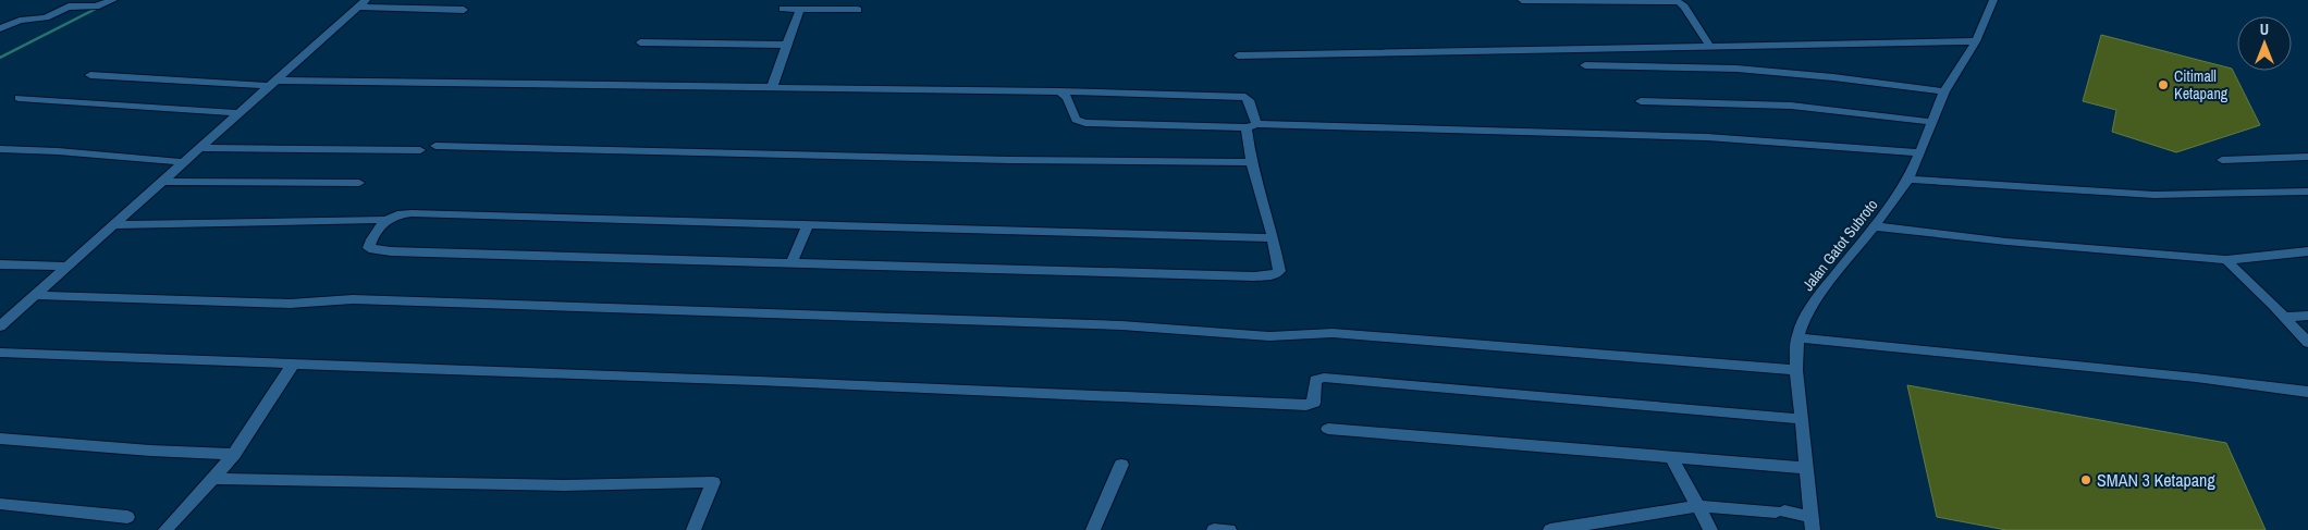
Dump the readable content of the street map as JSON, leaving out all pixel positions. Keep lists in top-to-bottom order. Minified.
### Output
{"streets":{"street":["Jalan Gatot Subroto"]},"places":["Citimall Ketapang","SMAN 3 Ketapang"],"north":"top"}
